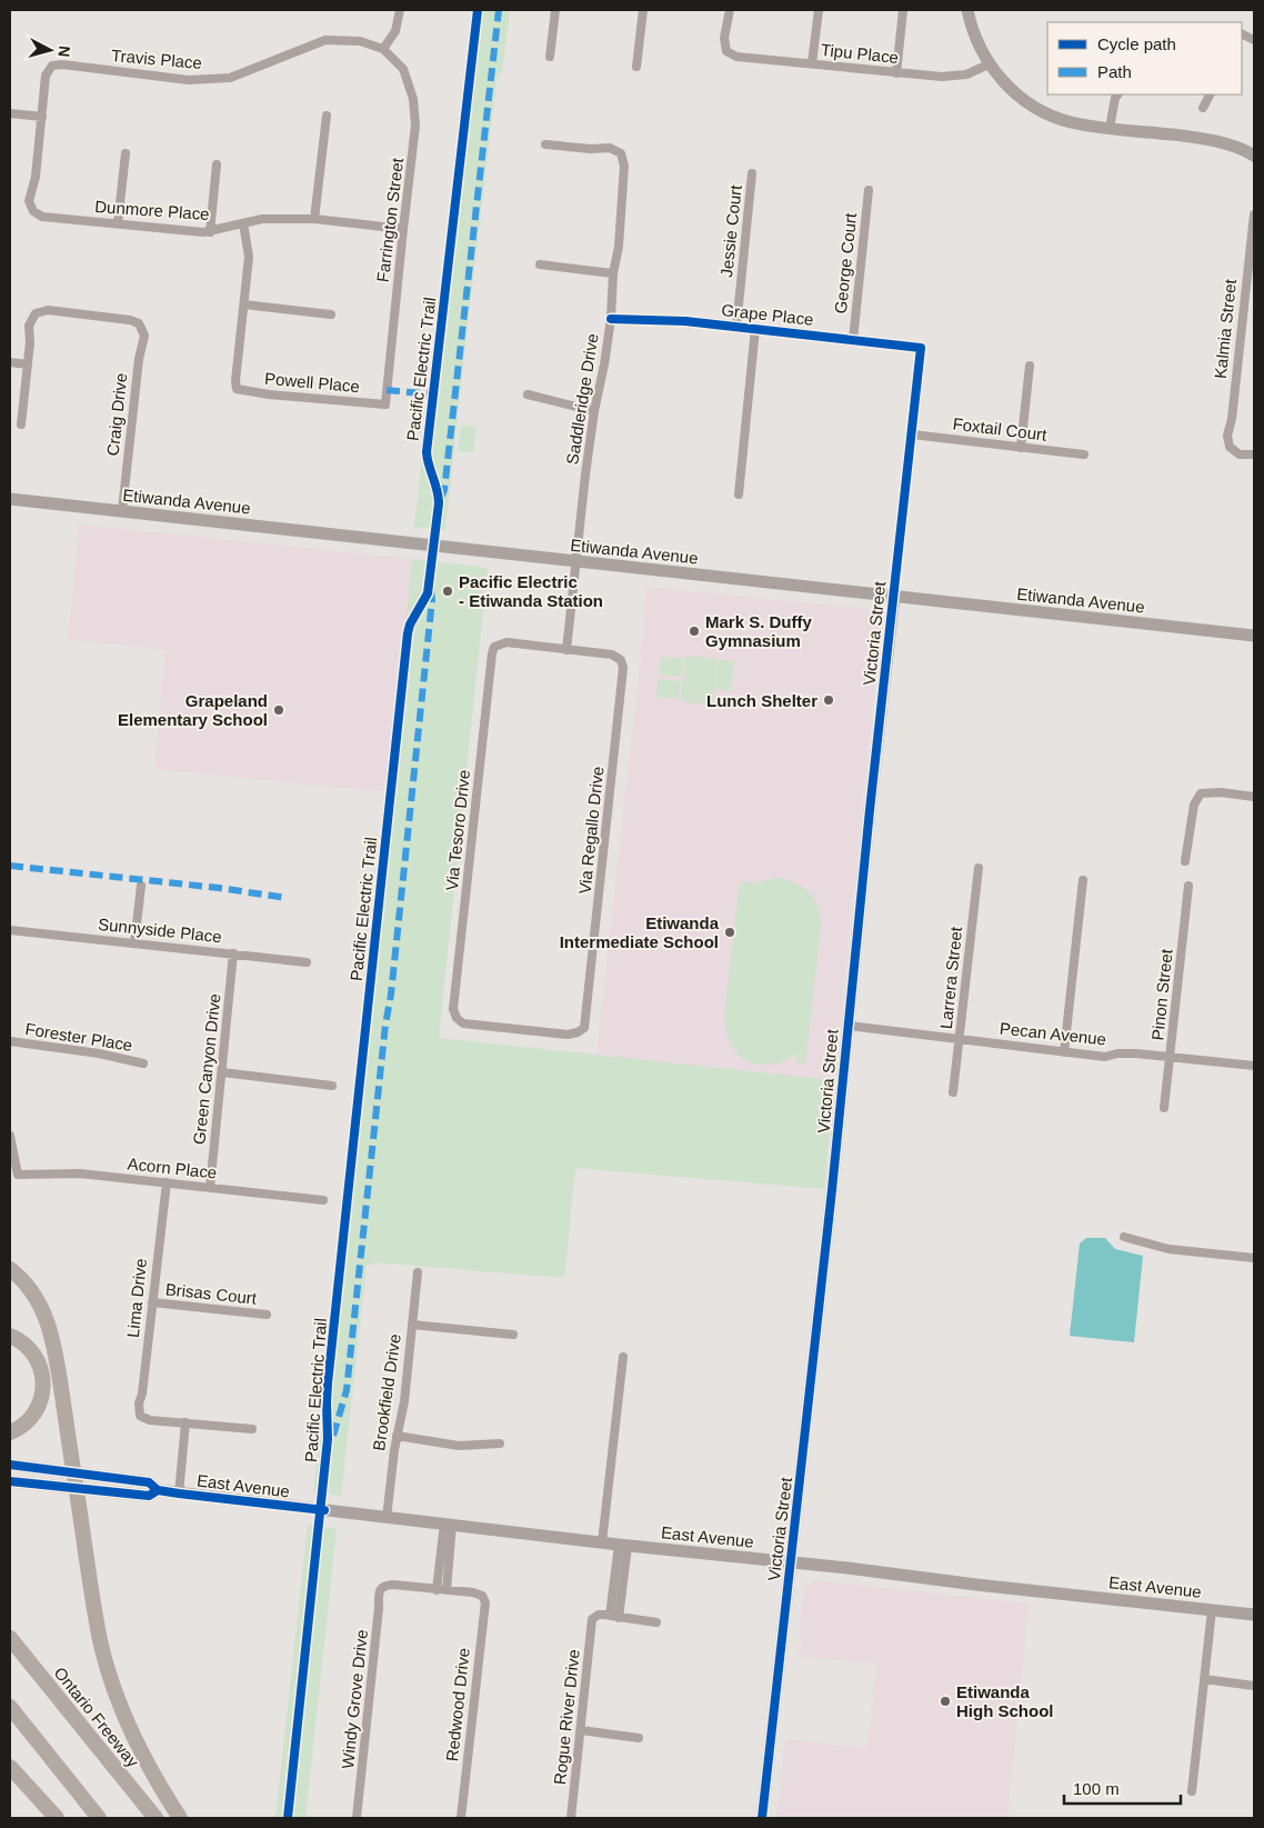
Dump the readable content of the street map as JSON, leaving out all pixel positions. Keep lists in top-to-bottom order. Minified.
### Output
{"streets":{"highway":["Ontario Freeway"],"street":["Tipu Place","Travis Place","Dunmore Place","Farrington Street","Jessie Court","George Court","Grape Place","Kalmia Street","Powell Place","Saddleridge Drive","Craig Drive","Foxtail Court","Etiwanda Avenue","Victoria Street","Via Tesoro Drive","Via Regallo Drive","Sunnyside Place","Larrera Street","Pinon Street","Pecan Avenue","Forester Place","Green Canyon Drive","Acorn Place","Brisas Court","Lima Drive","Brookfield Drive","East Avenue","Windy Grove Drive","Redwood Drive","Rogue River Drive"],"cycle path":["Pacific Electric Trail"]},"crossings":[["Travis Place","Dunmore Place"],["Travis Place","Farrington Street"],["Dunmore Place","Farrington Street"],["Farrington Street","Powell Place"],["Jessie Court","Grape Place"],["George Court","Grape Place"],["Grape Place","Saddleridge Drive"],["Grape Place","Victoria Street"],["Saddleridge Drive","Etiwanda Avenue"],["Saddleridge Drive","Via Tesoro Drive"],["Saddleridge Drive","Via Regallo Drive"],["Craig Drive","Etiwanda Avenue"],["Foxtail Court","Victoria Street"],["Etiwanda Avenue","Victoria Street"],["Victoria Street","Pecan Avenue"],["Victoria Street","East Avenue"],["Via Tesoro Drive","Via Regallo Drive"],["Sunnyside Place","Green Canyon Drive"],["Larrera Street","Pecan Avenue"],["Pinon Street","Pecan Avenue"],["Green Canyon Drive","Acorn Place"],["Acorn Place","Lima Drive"],["Brisas Court","Lima Drive"],["Brookfield Drive","East Avenue"],["Windy Grove Drive","Redwood Drive"]],"places":["Pacific Electric - Etiwanda Station","Mark S. Duffy Gymnasium","Lunch Shelter","Grapeland Elementary School","Etiwanda Intermediate School","Etiwanda High School"],"legend":["Cycle path","Path"],"scale_bar":"100 m","north":"right"}
